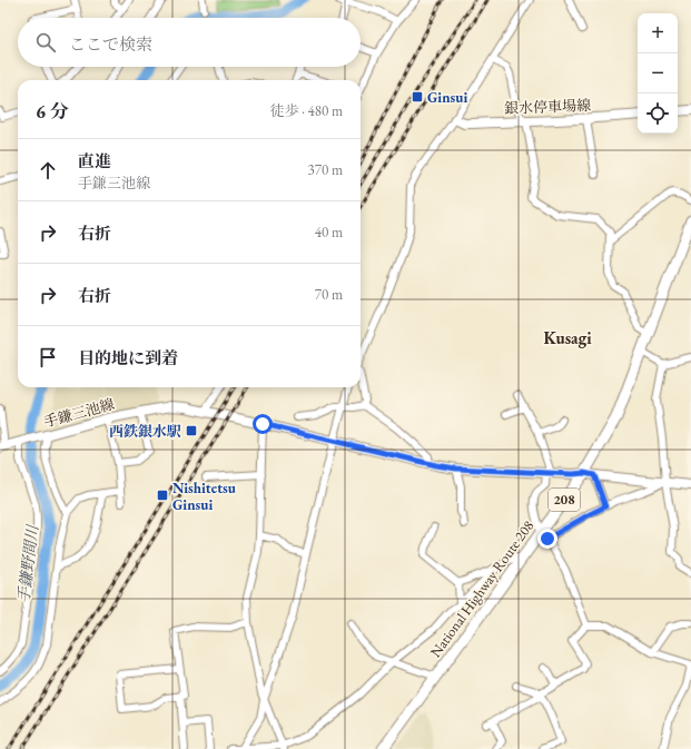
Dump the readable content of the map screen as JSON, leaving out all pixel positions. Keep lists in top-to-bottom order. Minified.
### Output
{"streets":{"highway":["208","National Highway Route 208"],"main road":["銀水停車場線","手鎌三池線"]},"crossings":[["手鎌三池線","National Highway Route 208"]],"districts":["Kusagi"],"water":["手鎌野間川"],"places":{"transit":["Ginsui","西鉄銀水駅","Nishitetsu Ginsui"]},"page":{"map_buttons":["+","−"],"search":"ここで検索","heading":["6 分","徒歩 · 480 m"],"list":[["直進","手鎌三池線","370 m"],["右折","40 m"],["右折","70 m"],"目的地に到着"]}}
